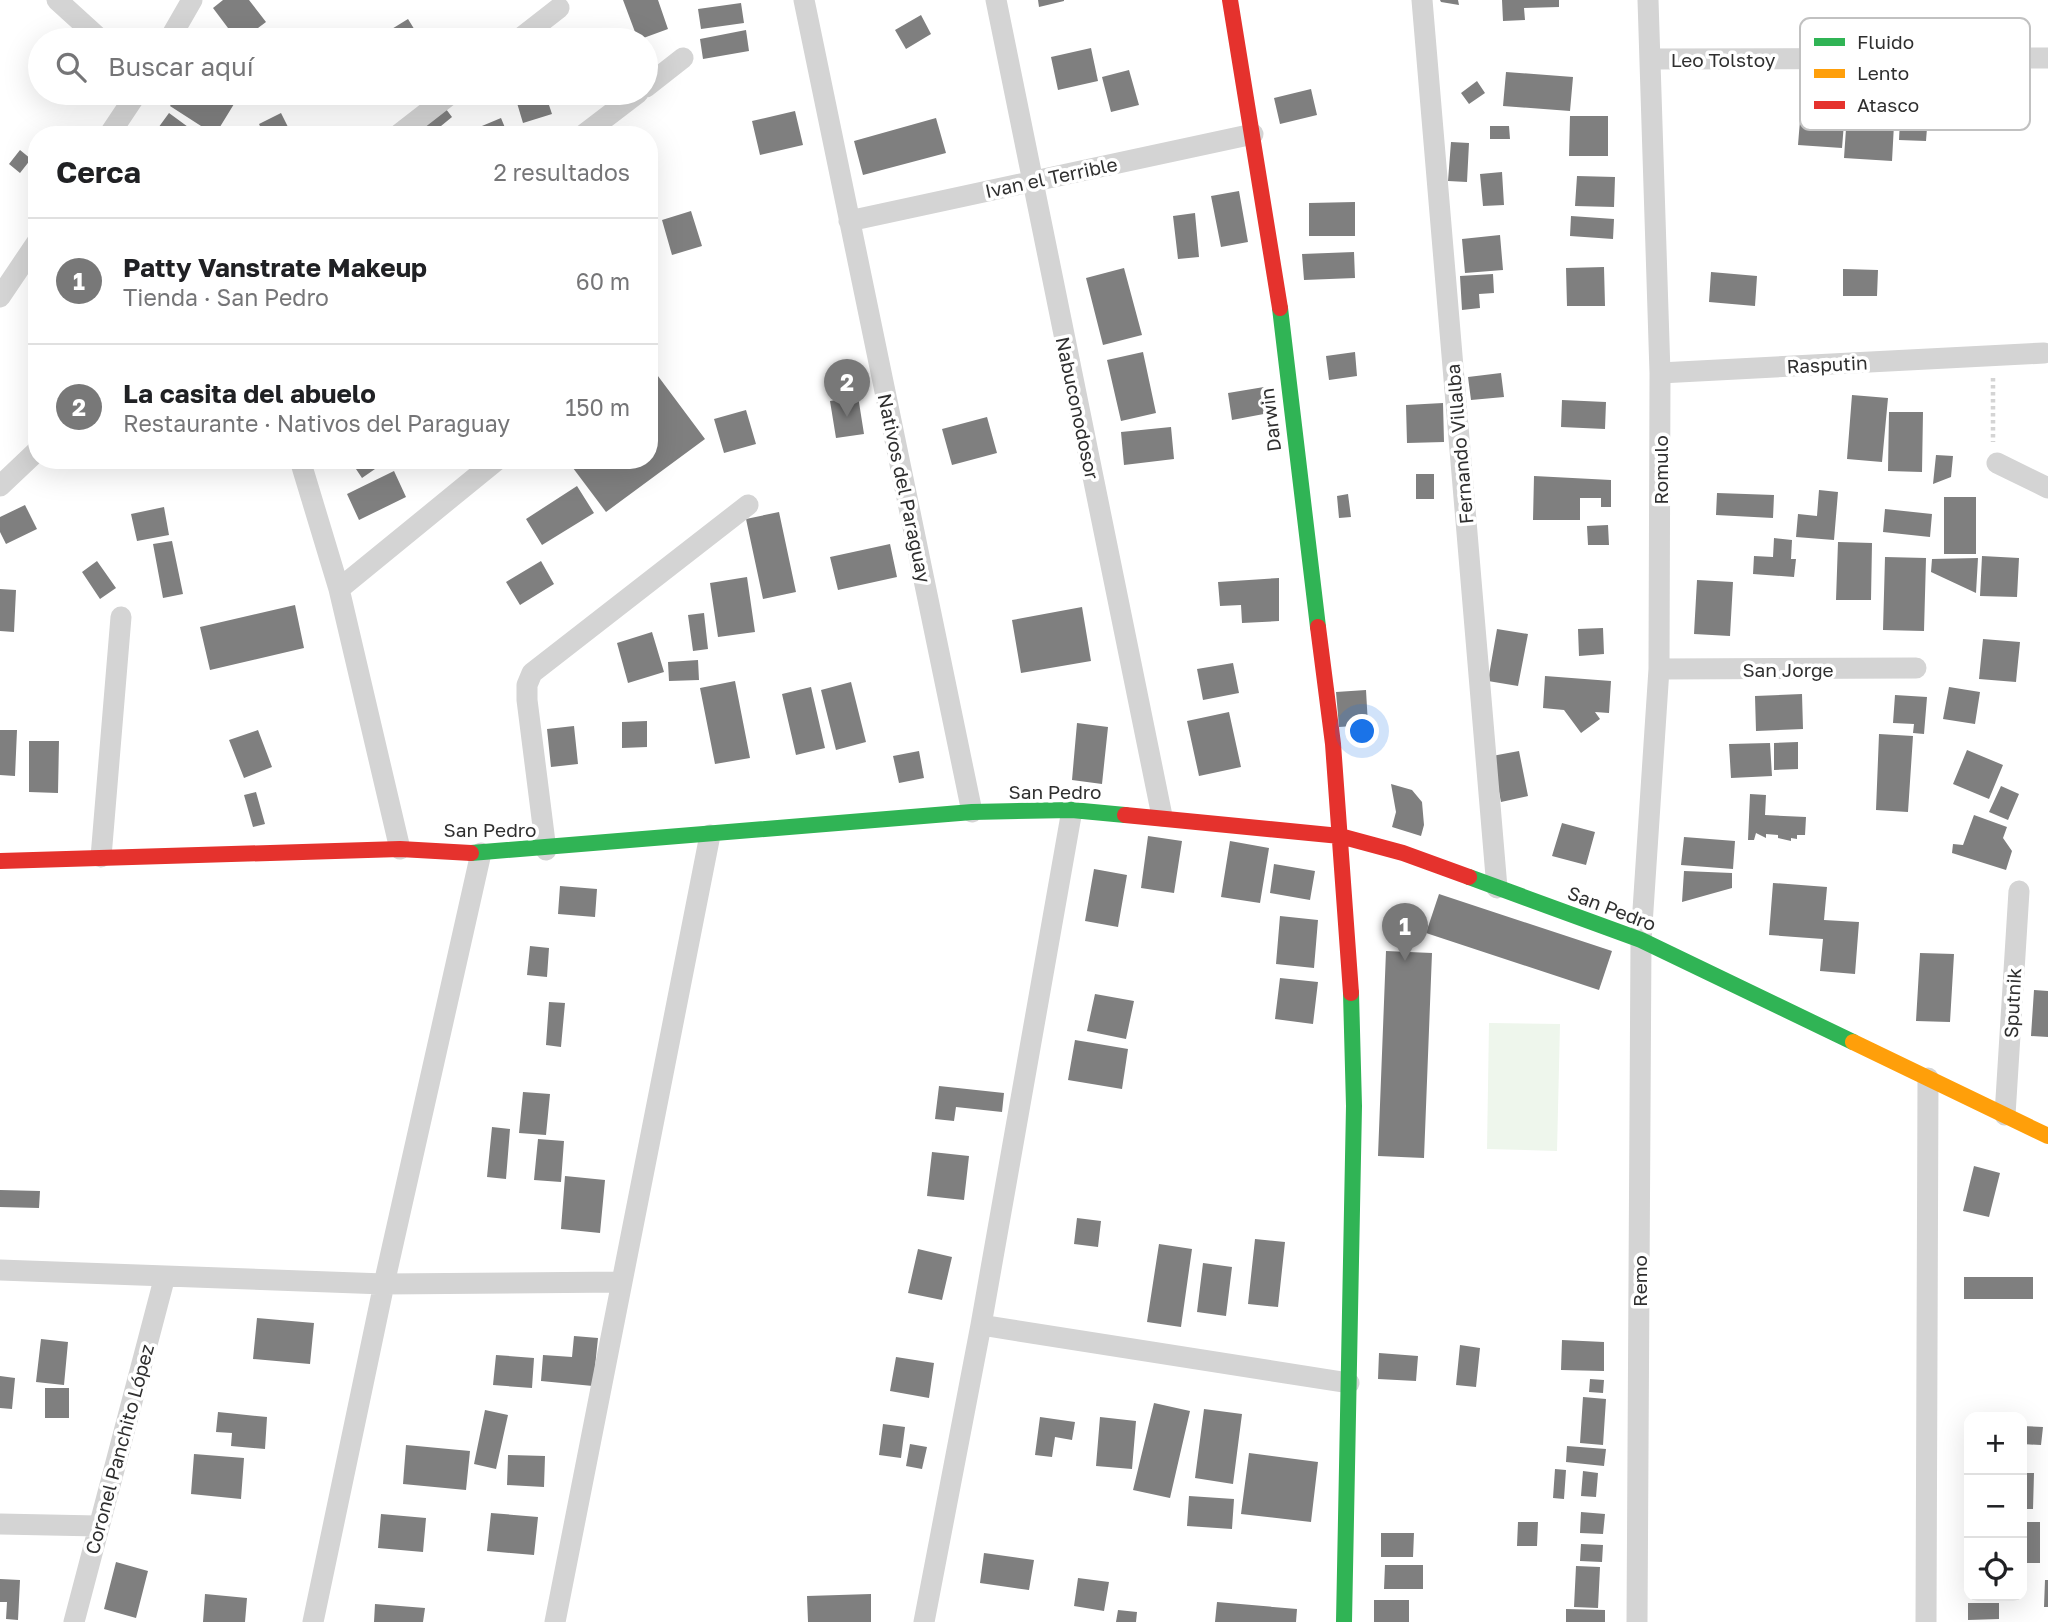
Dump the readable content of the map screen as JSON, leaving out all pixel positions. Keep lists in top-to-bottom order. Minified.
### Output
{"streets":{"main road":["Darwin","San Pedro"],"street":["Leo Tolstoy","Ivan el Terrible","Rasputin","Nabuconodosor","Fernando Villalba","Romulo","Nativos del Paraguay","San Jorge","Sputnik","Remo","Coronel Panchito López"]},"crossings":[["Leo Tolstoy","Romulo"],["Ivan el Terrible","Nabuconodosor"],["Ivan el Terrible","Darwin"],["Ivan el Terrible","Nativos del Paraguay"],["Rasputin","Romulo"],["Nabuconodosor","San Pedro"],["Darwin","San Pedro"],["Fernando Villalba","San Pedro"],["Romulo","San Jorge"],["Romulo","San Pedro"],["Romulo","Remo"],["Nativos del Paraguay","San Pedro"],["San Pedro","Sputnik"],["San Pedro","Remo"]],"legend":["Fluido","Lento","Atasco"],"page":{"search":"Buscar aquí","heading":["Cerca","2 resultados"],"list":[{"mark":"1","name":"Patty Vanstrate Makeup","note":"Tienda · San Pedro","value":"60 m"},{"mark":"2","name":"La casita del abuelo","note":"Restaurante · Nativos del Paraguay","value":"150 m"}],"pins":["2","1"],"map_buttons":["+","−"]}}
